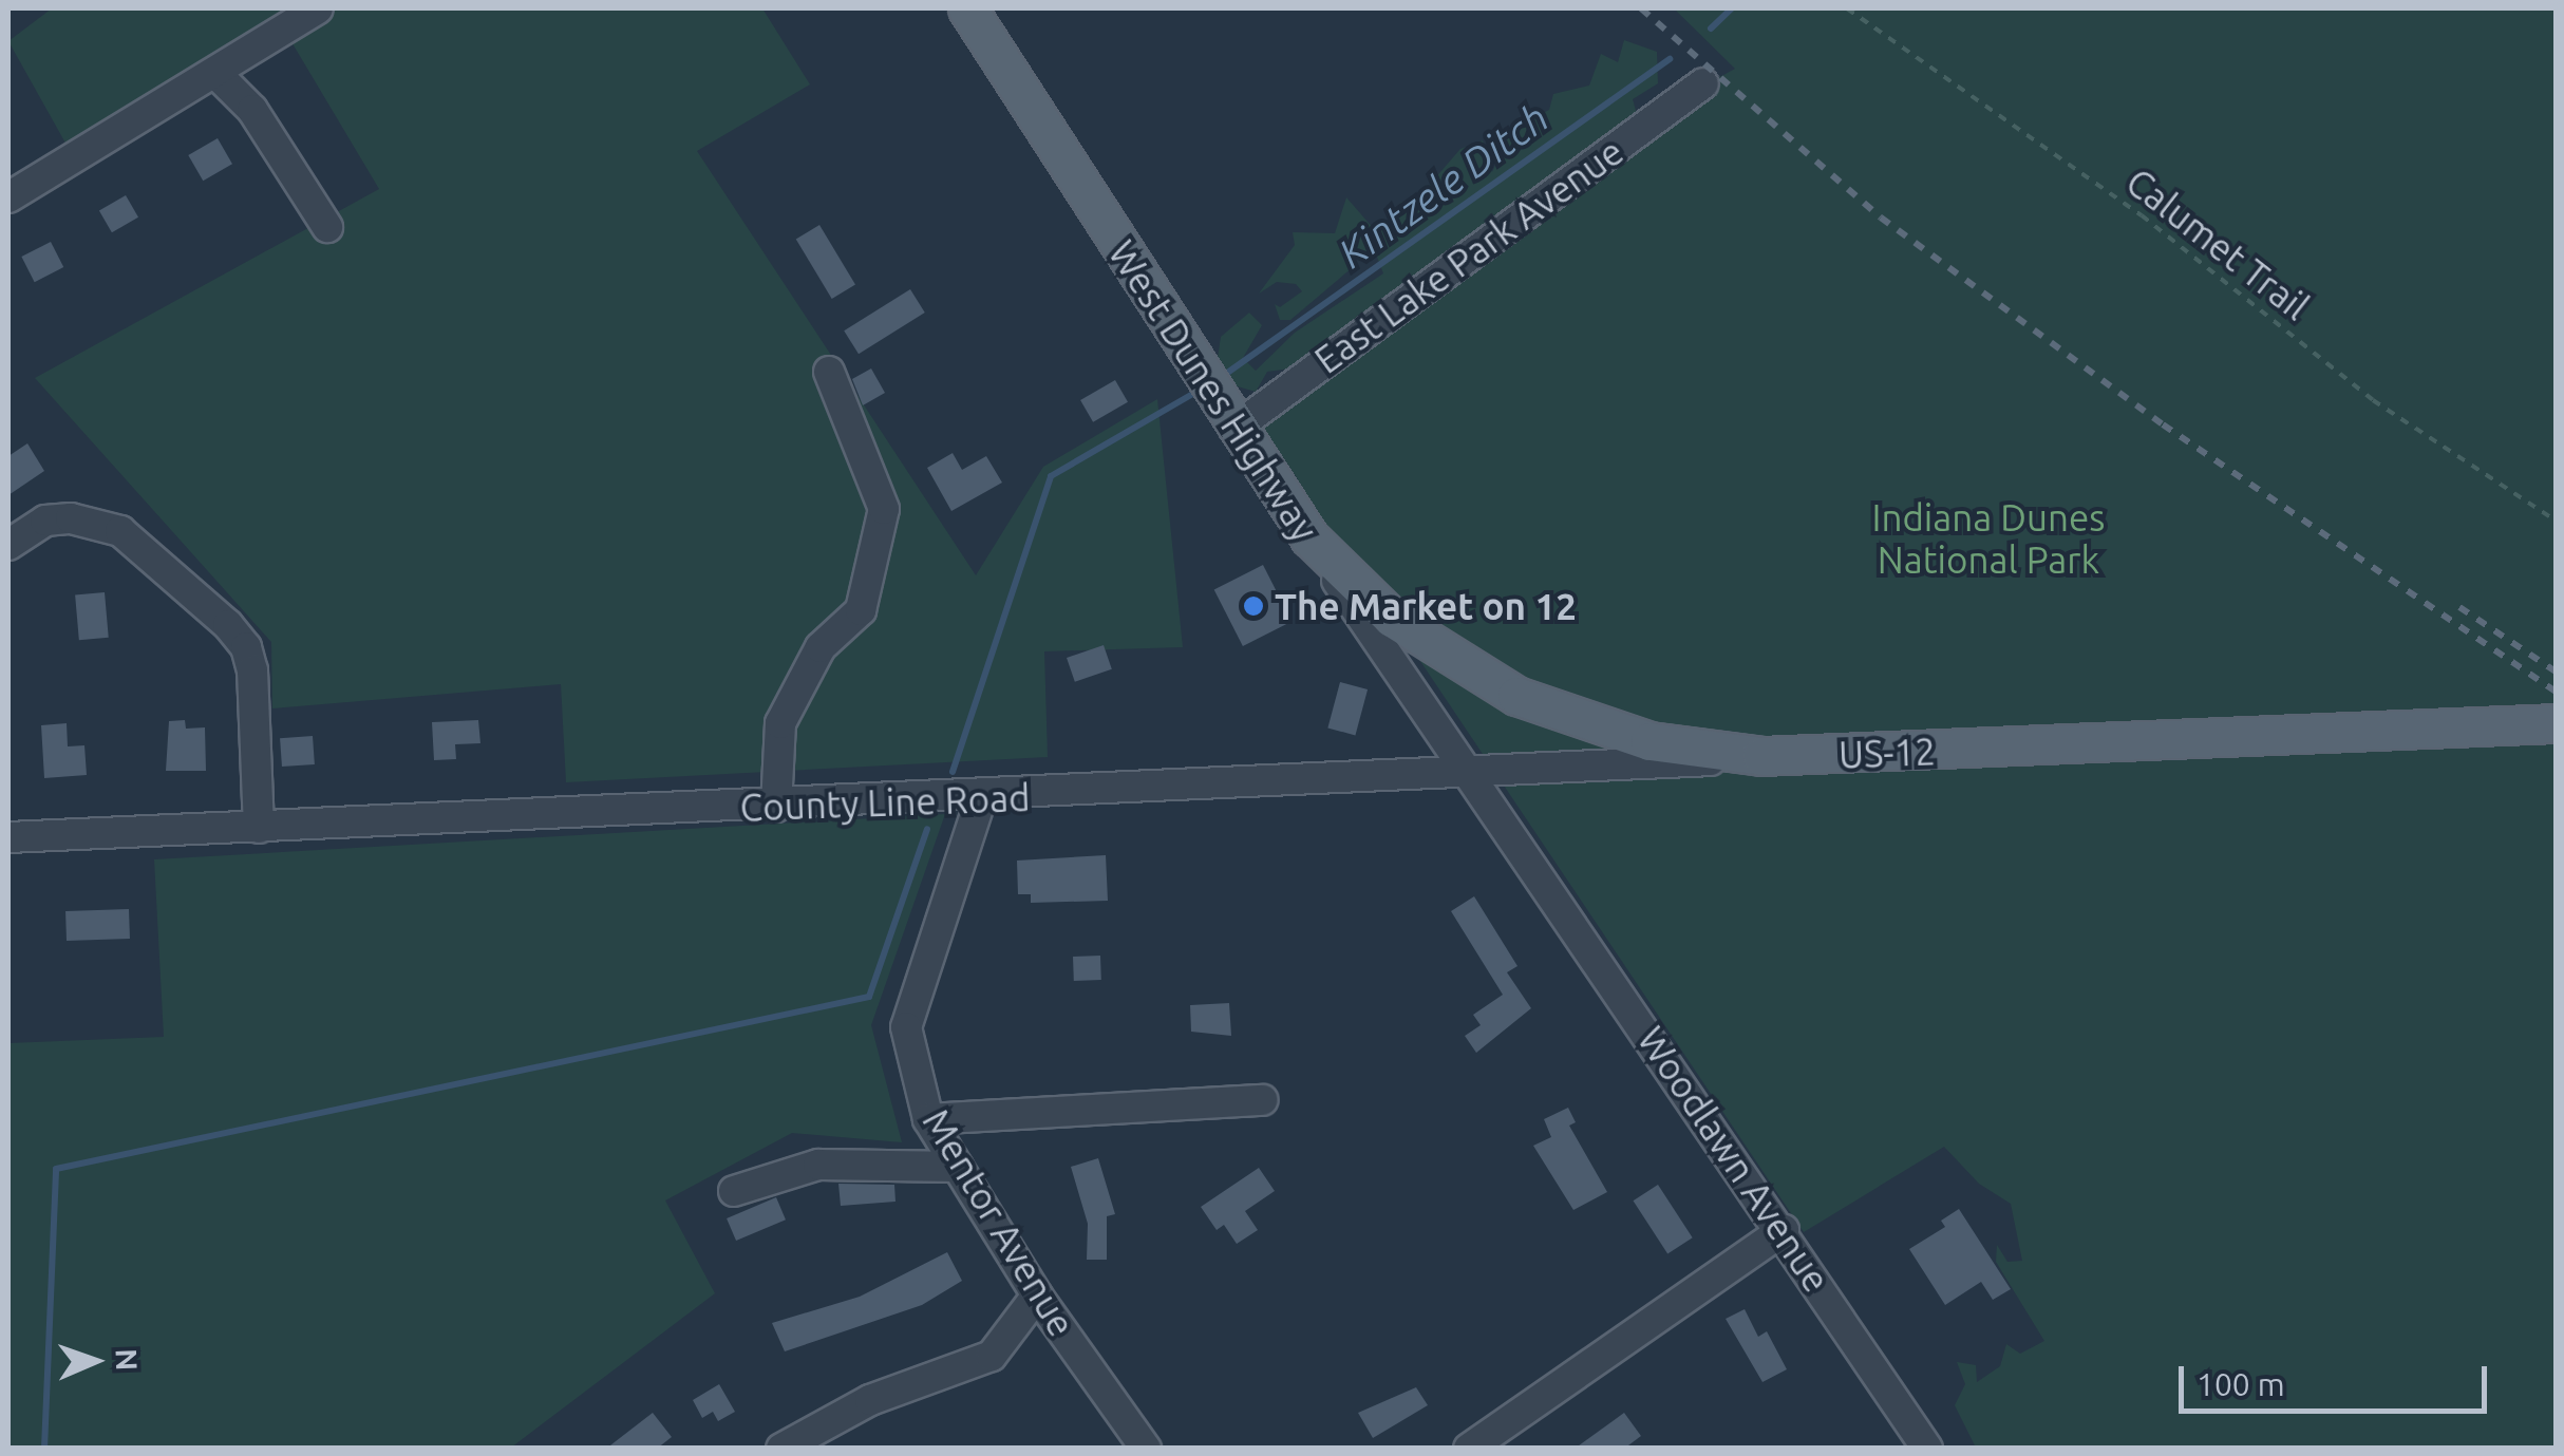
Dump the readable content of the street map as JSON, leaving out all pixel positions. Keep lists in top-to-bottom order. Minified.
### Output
{"streets":{"main road":["West Dunes Highway","US-12"],"street":["East Lake Park Avenue","County Line Road","Woodlawn Avenue","Mentor Avenue"],"path":["Calumet Trail"]},"crossings":[["East Lake Park Avenue","West Dunes Highway"],["West Dunes Highway","US-12"],["West Dunes Highway","County Line Road"],["West Dunes Highway","Woodlawn Avenue"],["US-12","County Line Road"],["County Line Road","Mentor Avenue"]],"water":["Kintzele Ditch"],"parks":["Indiana Dunes National Park"],"places":["The Market on 12"],"scale_bar":"100 m","north":"right"}
